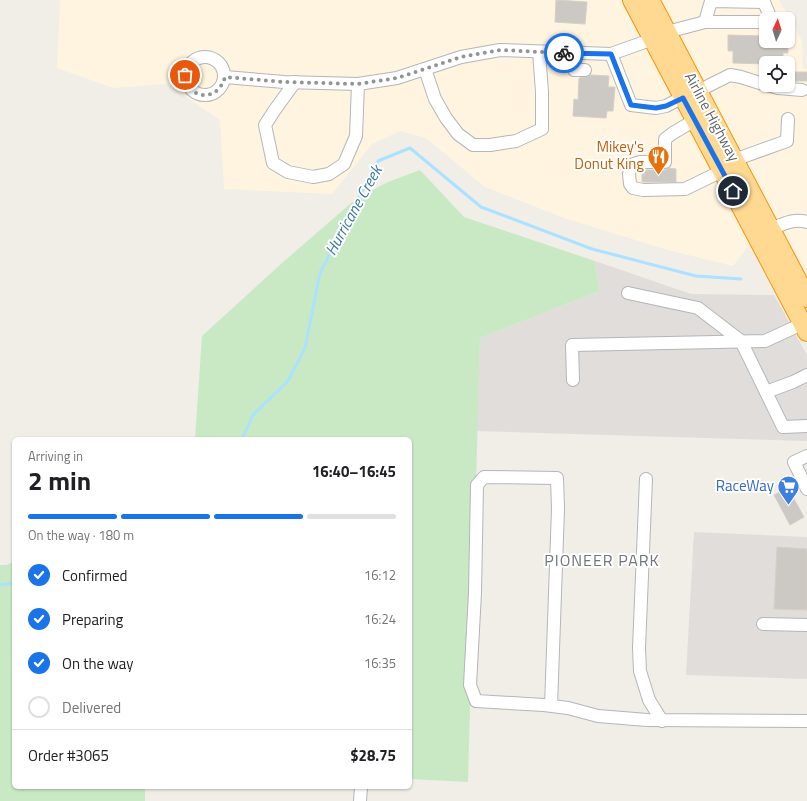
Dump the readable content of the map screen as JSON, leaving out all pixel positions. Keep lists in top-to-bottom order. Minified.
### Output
{"streets":{"highway":["Airline Highway"]},"districts":["PIONEER PARK"],"water":["Hurricane Creek"],"places":{"restaurant":["Mikey's Donut King"],"supermarket":["RaceWay"]},"north":"top","page":{"heading":["2 min","Arriving in","16:40–16:45"],"panel":["Order #3065","$28.75"],"bar":"On the way · 180 m","list":[["Confirmed","16:12"],["Preparing","16:24"],["On the way","16:35"],"Delivered"]}}
